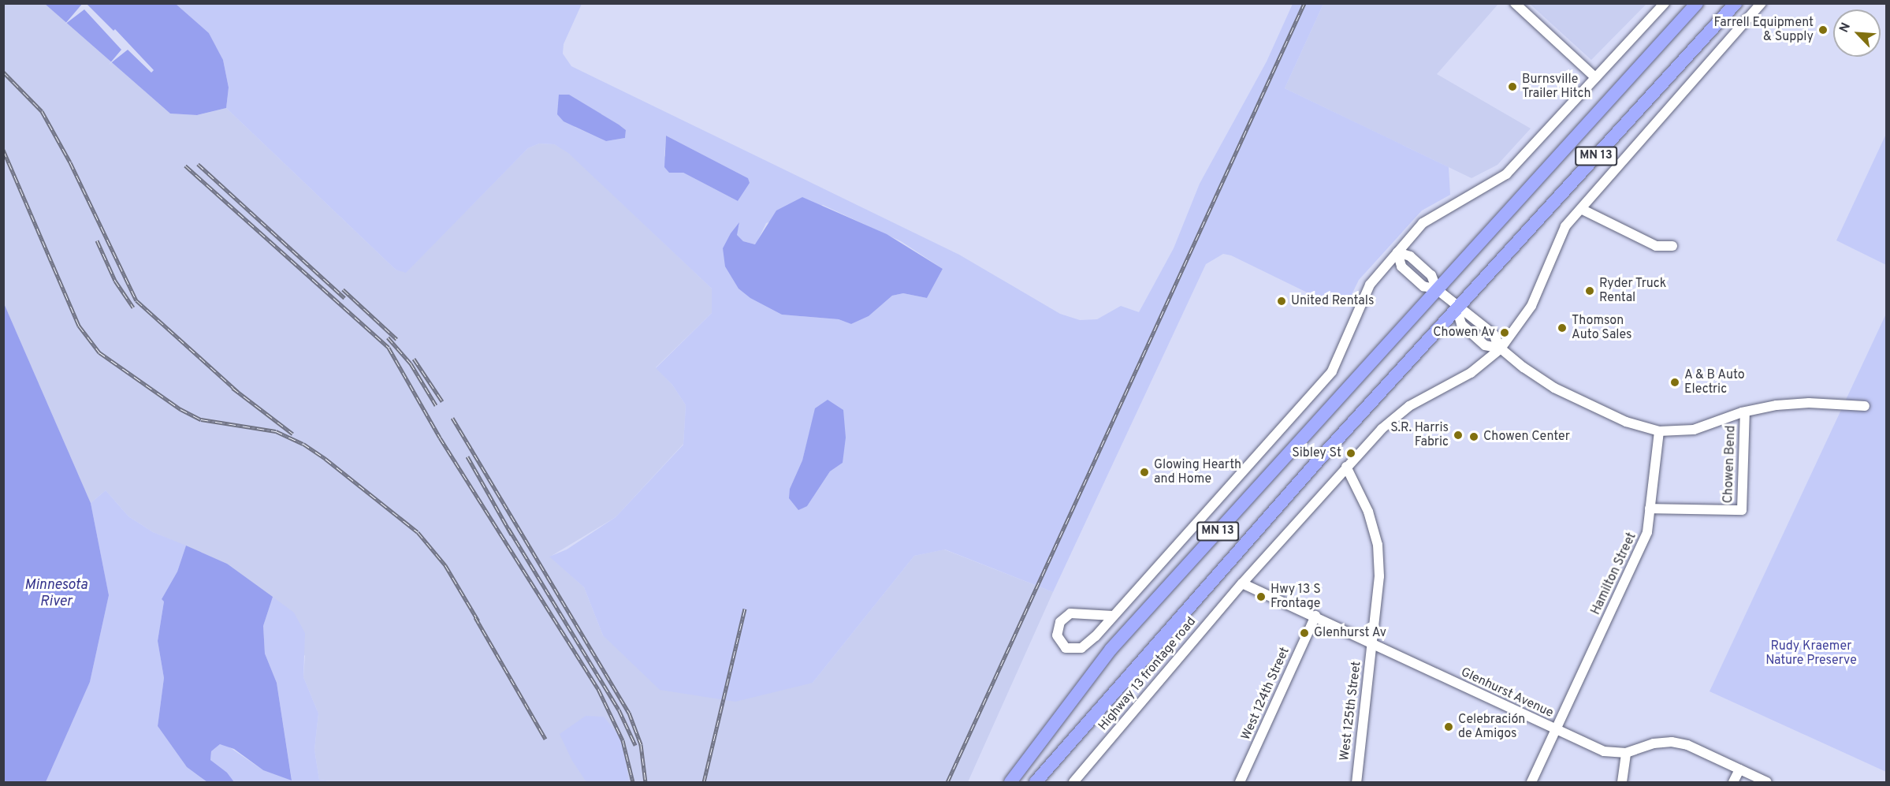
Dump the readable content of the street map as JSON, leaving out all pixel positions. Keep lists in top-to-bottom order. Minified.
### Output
{"streets":{"highway":["MN 13"],"street":["Chowen Bend","Hamilton Street","Highway 13 frontage road","Glenhurst Avenue","West 124th Street","West 125th Street"]},"crossings":[["Chowen Bend","Hamilton Street"],["Hamilton Street","Glenhurst Avenue"],["Highway 13 frontage road","Glenhurst Avenue"],["Glenhurst Avenue","West 124th Street"],["Glenhurst Avenue","West 125th Street"]],"water":["Minnesota River"],"parks":["Rudy Kraemer Nature Preserve"],"places":["Farrell Equipment & Supply","Burnsville Trailer Hitch","Ryder Truck Rental","United Rentals","Thomson Auto Sales","Chowen Av","A & B Auto Electric","S.R. Harris Fabric","Chowen Center","Sibley St","Glowing Hearth and Home","Hwy 13 S Frontage","Glenhurst Av","Celebración de Amigos"],"north":"top left"}
